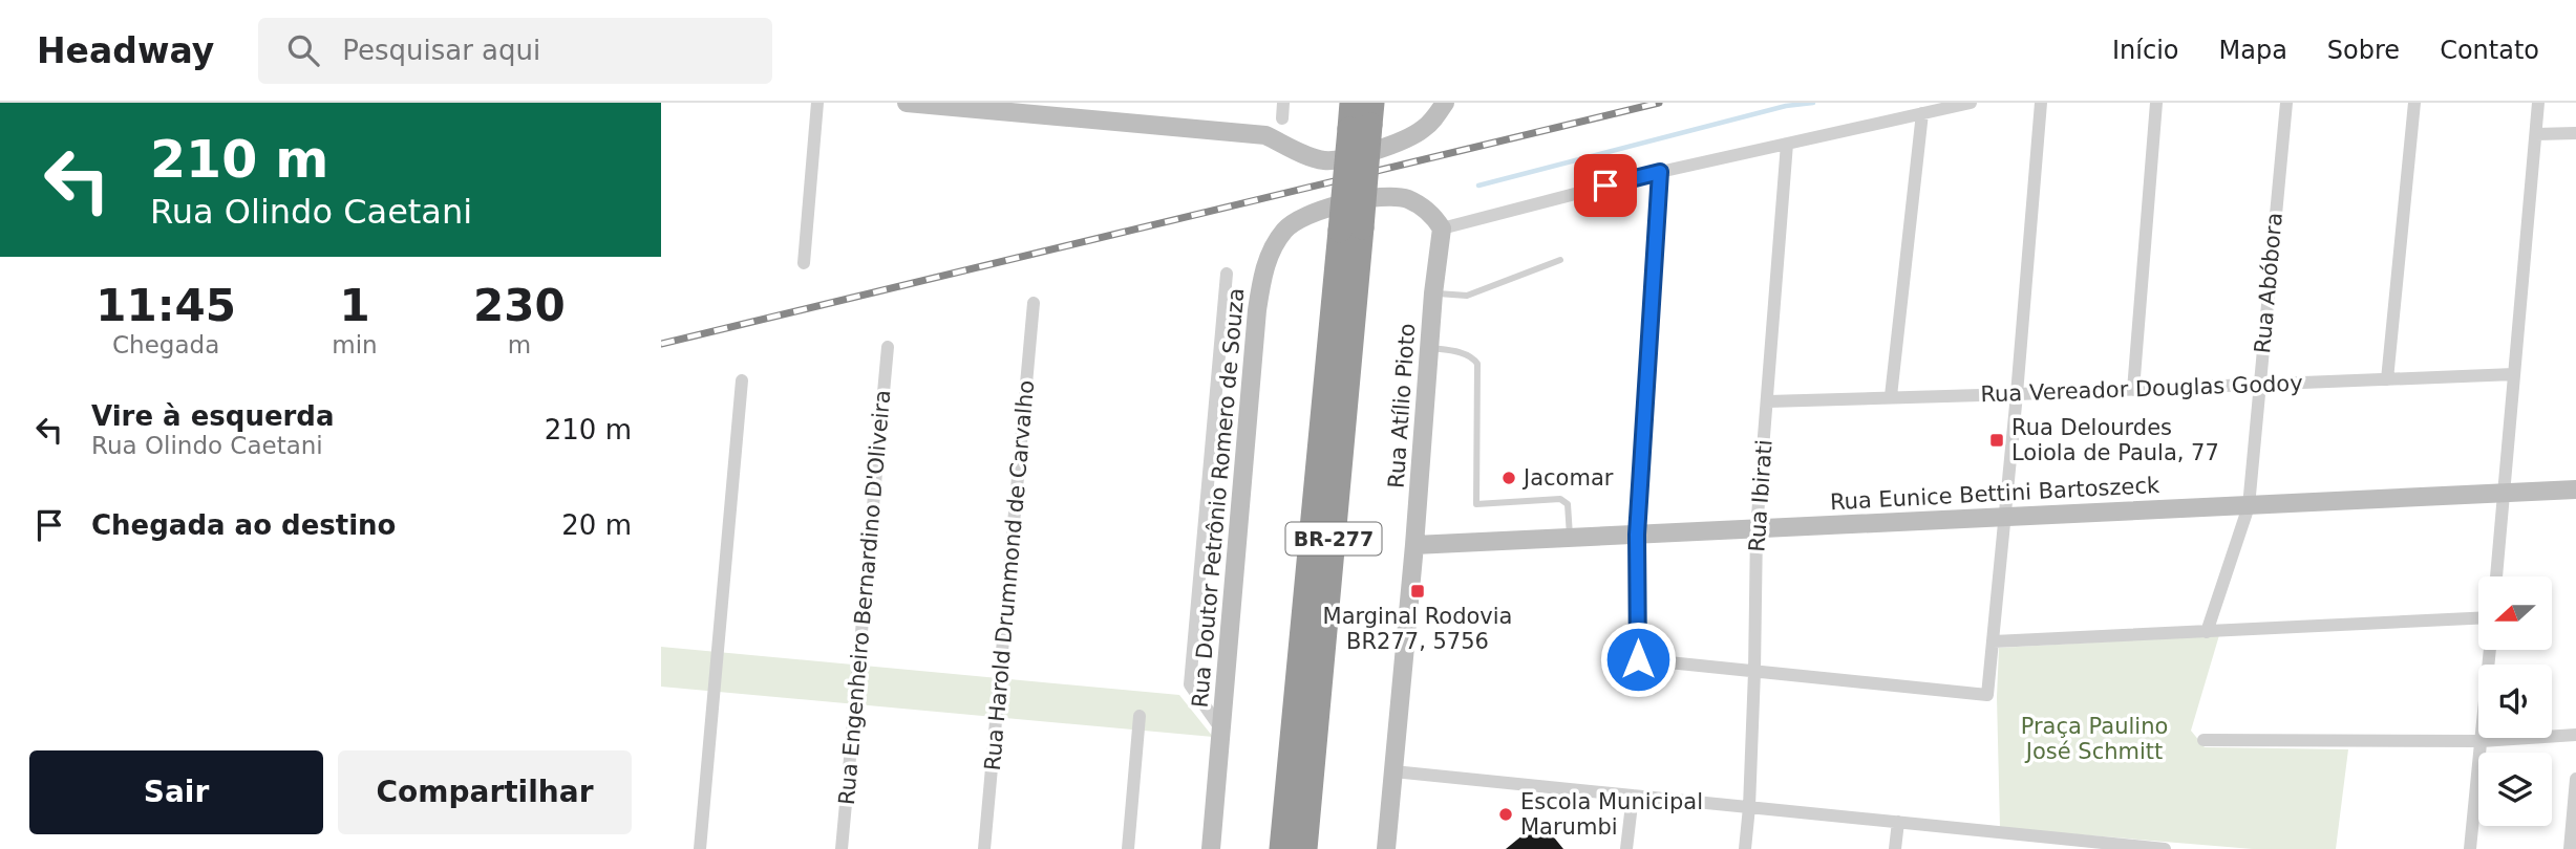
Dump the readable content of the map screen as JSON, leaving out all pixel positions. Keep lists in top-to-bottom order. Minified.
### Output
{"streets":{"highway":["BR-277"],"street":["Rua Abóbora","Rua Vereador Douglas Godoy","Rua Atílio Pioto","Rua Eunice Bettini Bartoszeck","Rua Ibirati","Rua Doutor Petrônio Romero de Souza","Rua Harold Drummond de Carvalho","Rua Engenheiro Bernardino D'Oliveira"]},"crossings":[["Rua Abóbora","Rua Vereador Douglas Godoy"],["Rua Abóbora","Rua Eunice Bettini Bartoszeck"],["Rua Vereador Douglas Godoy","Rua Ibirati"],["Rua Atílio Pioto","Rua Eunice Bettini Bartoszeck"],["Rua Atílio Pioto","Rua Doutor Petrônio Romero de Souza"],["Rua Eunice Bettini Bartoszeck","Rua Ibirati"]],"parks":["Praça Paulino José Schmitt"],"places":{"transit":["Rua Delourdes Loiola de Paula, 77","Marginal Rodovia BR277, 5756"],"other":["Jacomar","Escola Municipal Marumbi"]},"north":"left","page":{"header":"Headway","search":"Pesquisar aqui","nav":["Início","Mapa","Sobre","Contato"],"turn":["210 m","Rua Olindo Caetani"],"eta":["11:45","Chegada","1","min","230","m"],"list":[{"name":"Vire à esquerda","note":"Rua Olindo Caetani","value":"210 m"},{"name":"Chegada ao destino","value":"20 m"}],"buttons":["Sair","Compartilhar"]}}
